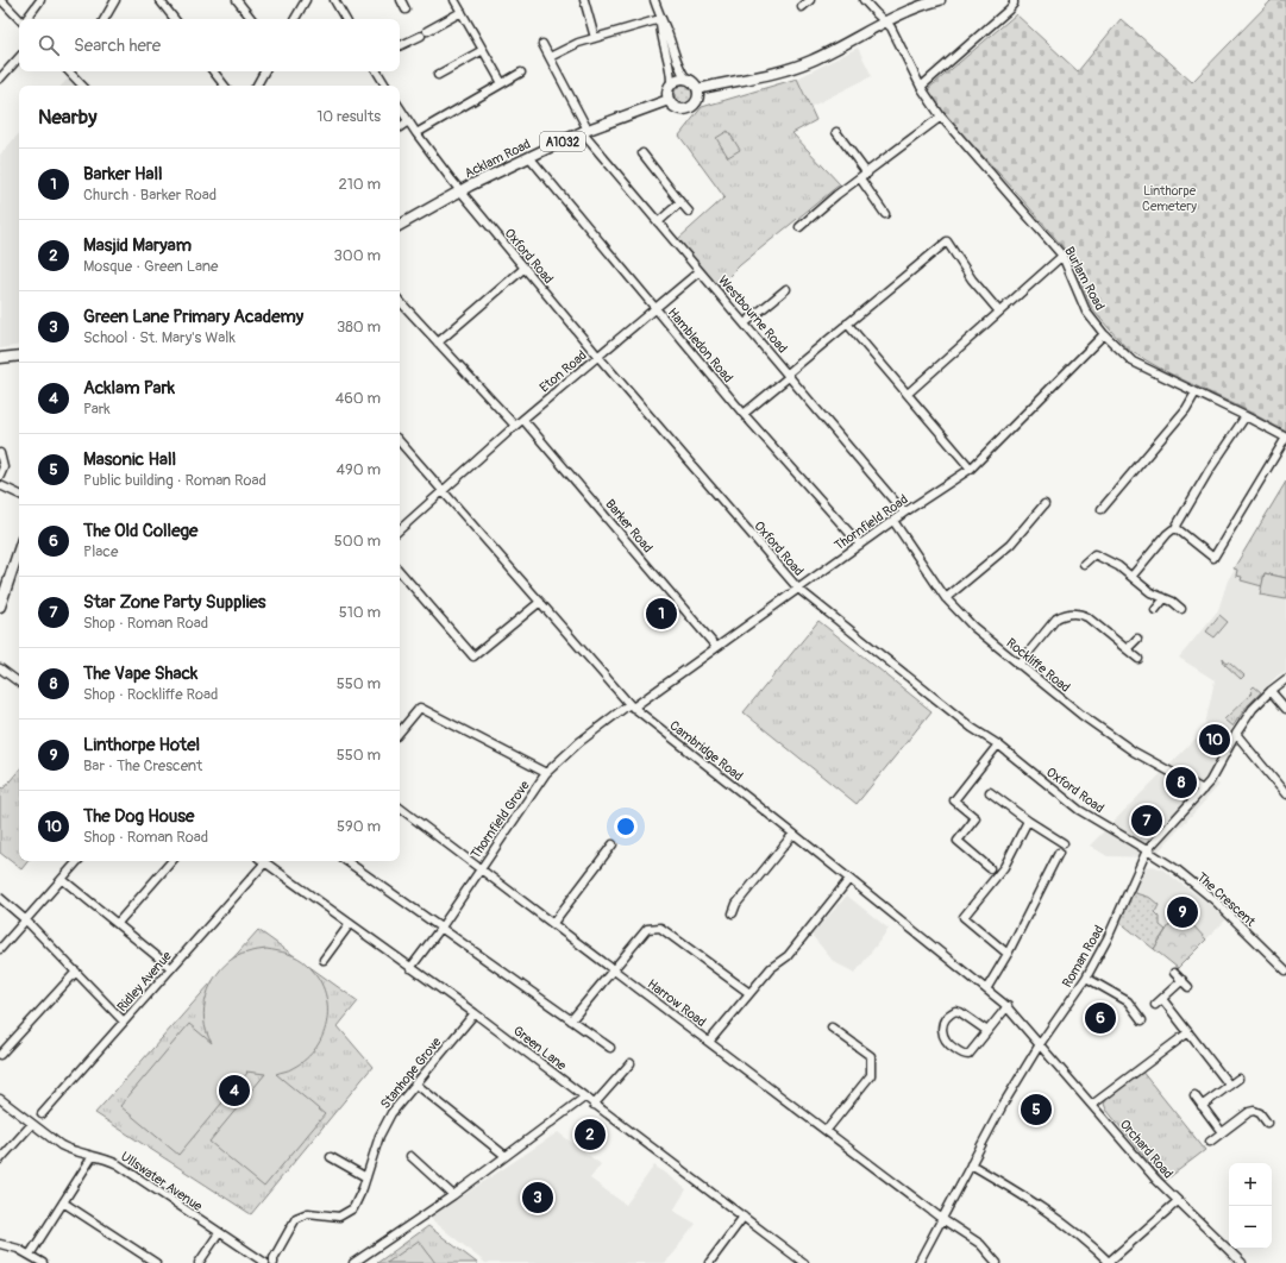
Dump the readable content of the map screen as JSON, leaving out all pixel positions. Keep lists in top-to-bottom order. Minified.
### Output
{"streets":{"main road":["A1032","Acklam Road"],"street":["Oxford Road","Burlam Road","Westbourne Road","Hambledon Road","Eton Road","Thornfield Road","Barker Road","Rockliffe Road","Cambridge Road","Thornfield Grove","The Crescent","Roman Road","Ridley Avenue","Harrow Road","Green Lane","Stanhope Grove","Orchard Road","Ullswater Avenue"]},"crossings":[["Acklam Road","Oxford Road"],["Acklam Road","Westbourne Road"],["Acklam Road","Hambledon Road"],["Oxford Road","Eton Road"],["Oxford Road","Thornfield Road"],["Oxford Road","The Crescent"],["Oxford Road","Roman Road"],["Burlam Road","Thornfield Road"],["Westbourne Road","Eton Road"],["Westbourne Road","Thornfield Road"],["Hambledon Road","Eton Road"],["Hambledon Road","Thornfield Road"],["Eton Road","Barker Road"],["Eton Road","Cambridge Road"],["Thornfield Road","Barker Road"],["Thornfield Road","Rockliffe Road"],["Thornfield Road","Cambridge Road"],["Thornfield Road","Thornfield Grove"],["Rockliffe Road","Roman Road"],["Cambridge Road","Thornfield Grove"],["Cambridge Road","Roman Road"],["Cambridge Road","Orchard Road"],["Thornfield Grove","Harrow Road"],["Thornfield Grove","Green Lane"],["The Crescent","Roman Road"],["Roman Road","Harrow Road"],["Roman Road","Orchard Road"],["Ridley Avenue","Green Lane"],["Green Lane","Stanhope Grove"]],"parks":["Linthorpe Cemetery"],"page":{"search":"Search here","heading":["Nearby","10 results"],"list":[{"mark":"1","name":"Barker Hall","note":"Church · Barker Road","value":"210 m"},{"mark":"2","name":"Masjid Maryam","note":"Mosque · Green Lane","value":"300 m"},{"mark":"3","name":"Green Lane Primary Academy","note":"School · St. Mary's Walk","value":"380 m"},{"mark":"4","name":"Acklam Park","note":"Park","value":"460 m"},{"mark":"5","name":"Masonic Hall","note":"Public building · Roman Road","value":"490 m"},{"mark":"6","name":"The Old College","note":"Place","value":"500 m"},{"mark":"7","name":"Star Zone Party Supplies","note":"Shop · Roman Road","value":"510 m"},{"mark":"8","name":"The Vape Shack","note":"Shop · Rockliffe Road","value":"550 m"},{"mark":"9","name":"Linthorpe Hotel","note":"Bar · The Crescent","value":"550 m"},{"mark":"10","name":"The Dog House","note":"Shop · Roman Road","value":"590 m"}],"pins":["1","10","8","7","9","6","4","5","2","3"],"map_buttons":["+","−"]}}
